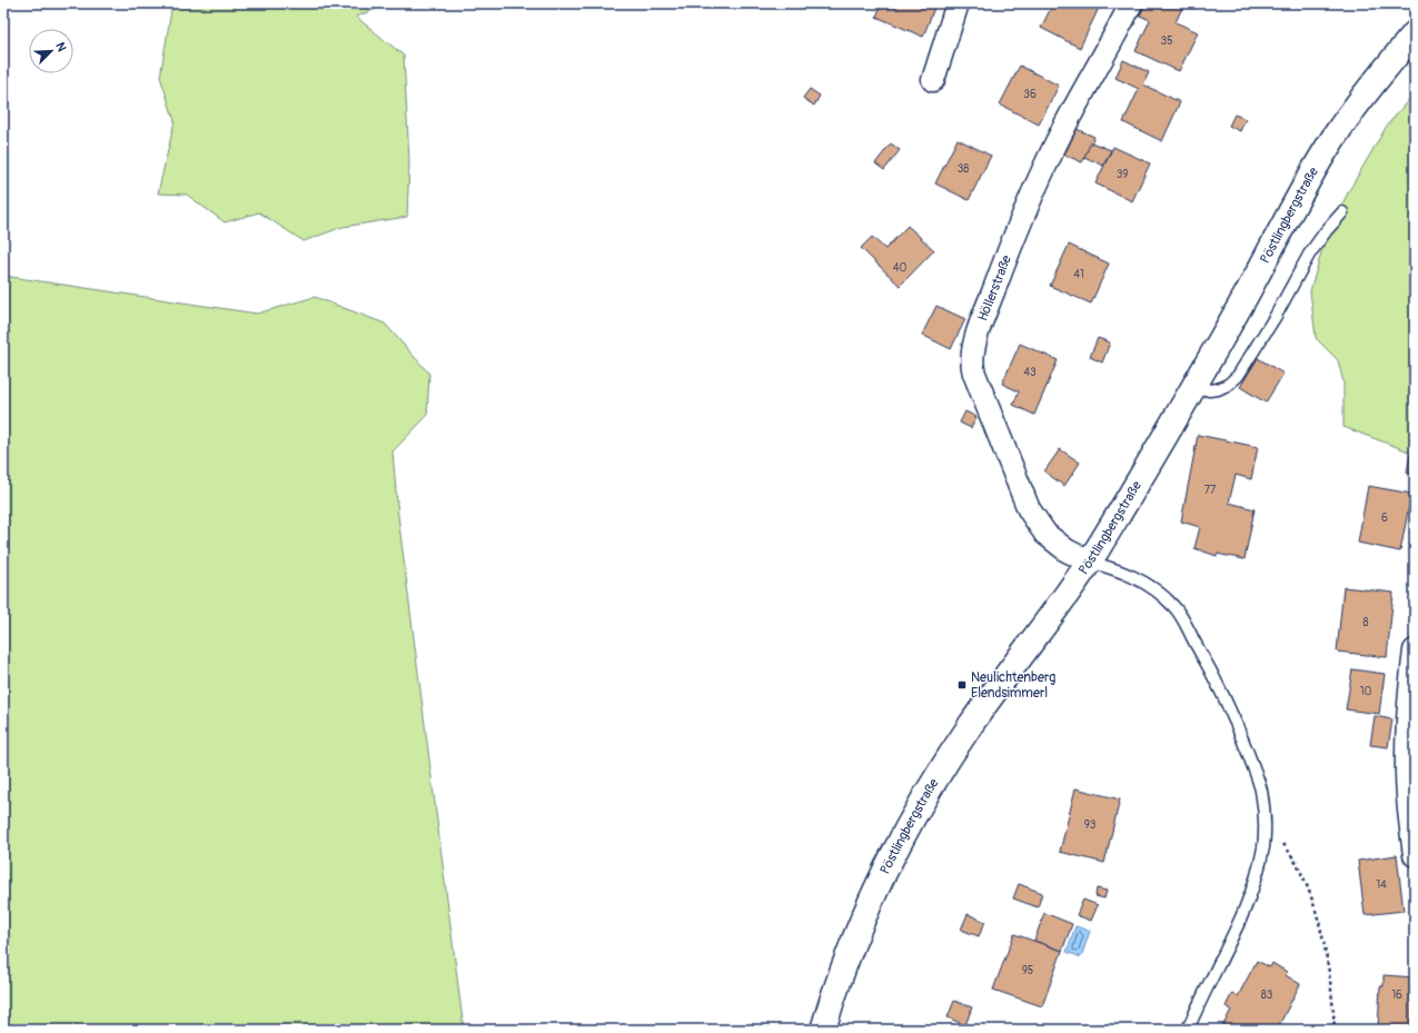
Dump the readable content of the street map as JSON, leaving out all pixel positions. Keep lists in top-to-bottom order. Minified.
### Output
{"streets":{"main road":["Pöstlingbergstraße"],"street":["Höllerstraße"]},"crossings":[["Pöstlingbergstraße","Höllerstraße"]],"places":{"transit":["Neulichtenberg Elendsimmerl"]},"house_numbers":["35","36","38","39","40","41","43","77","6","8","10","93","14","95","83","16"],"north":"top right"}
